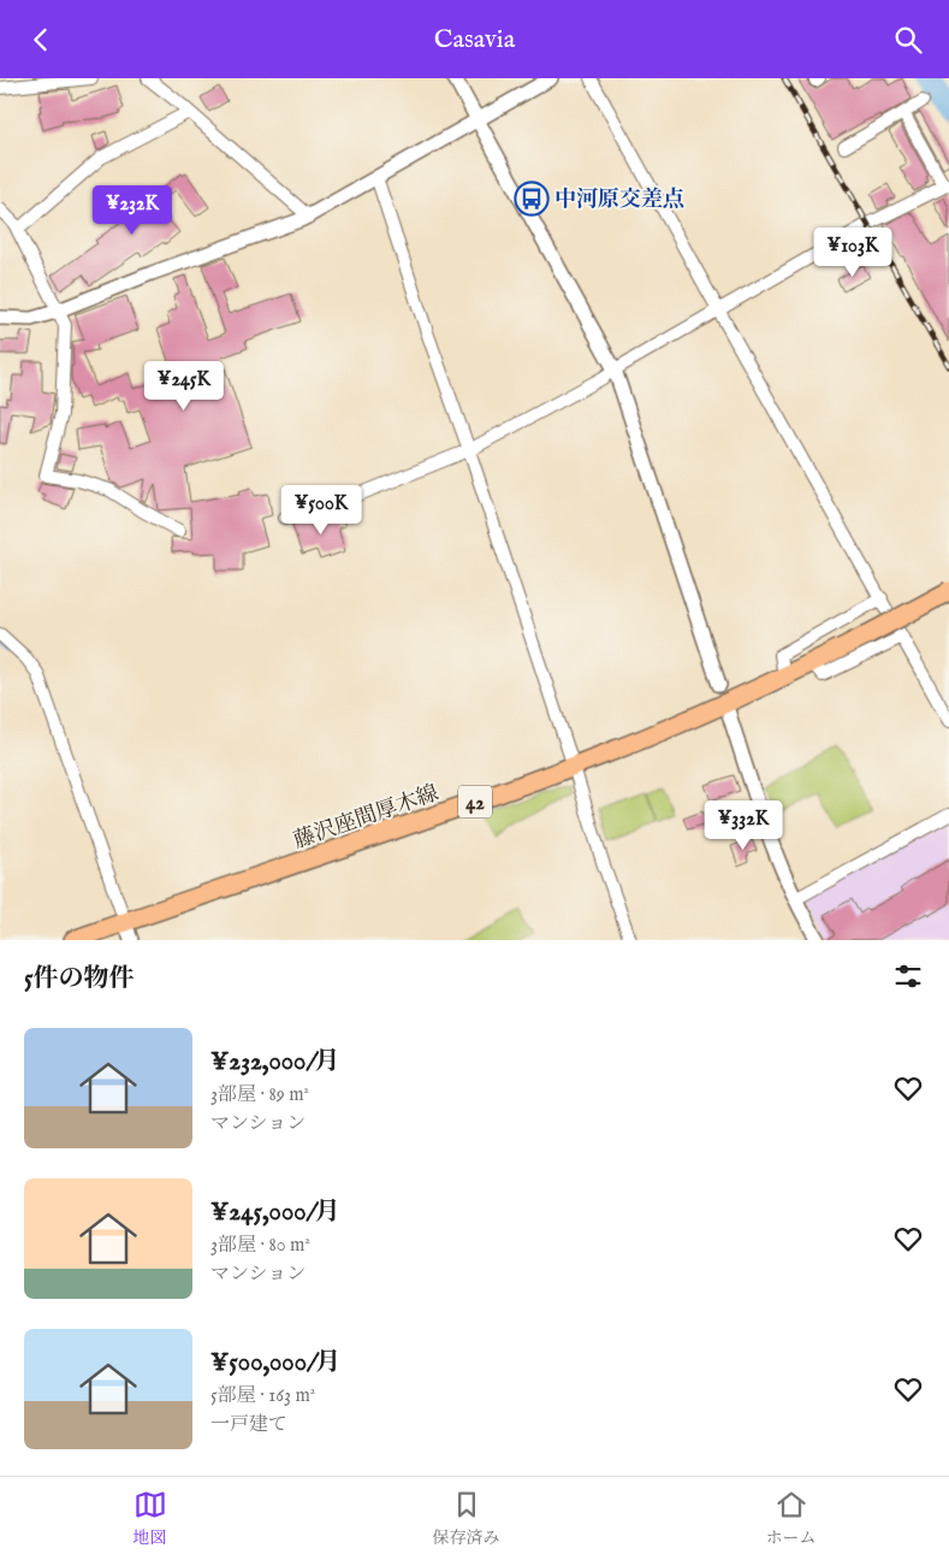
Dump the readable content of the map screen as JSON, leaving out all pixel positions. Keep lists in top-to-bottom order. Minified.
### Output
{"streets":{"main road":["42","藤沢座間厚木線"]},"places":{"bus stop":["中河原交差点"]},"page":{"header":"Casavia","price":["¥232K","¥103K","¥245K","¥500K","¥332K"],"heading":"5件の物件","list":[{"name":"¥232,000/月","note":"3部屋 · 89 m² · マンション"},{"name":"¥245,000/月","note":"3部屋 · 80 m² · マンション"},{"name":"¥500,000/月","note":"5部屋 · 163 m² · 一戸建て"}],"tabs":["地図","保存済み","ホーム"]}}
